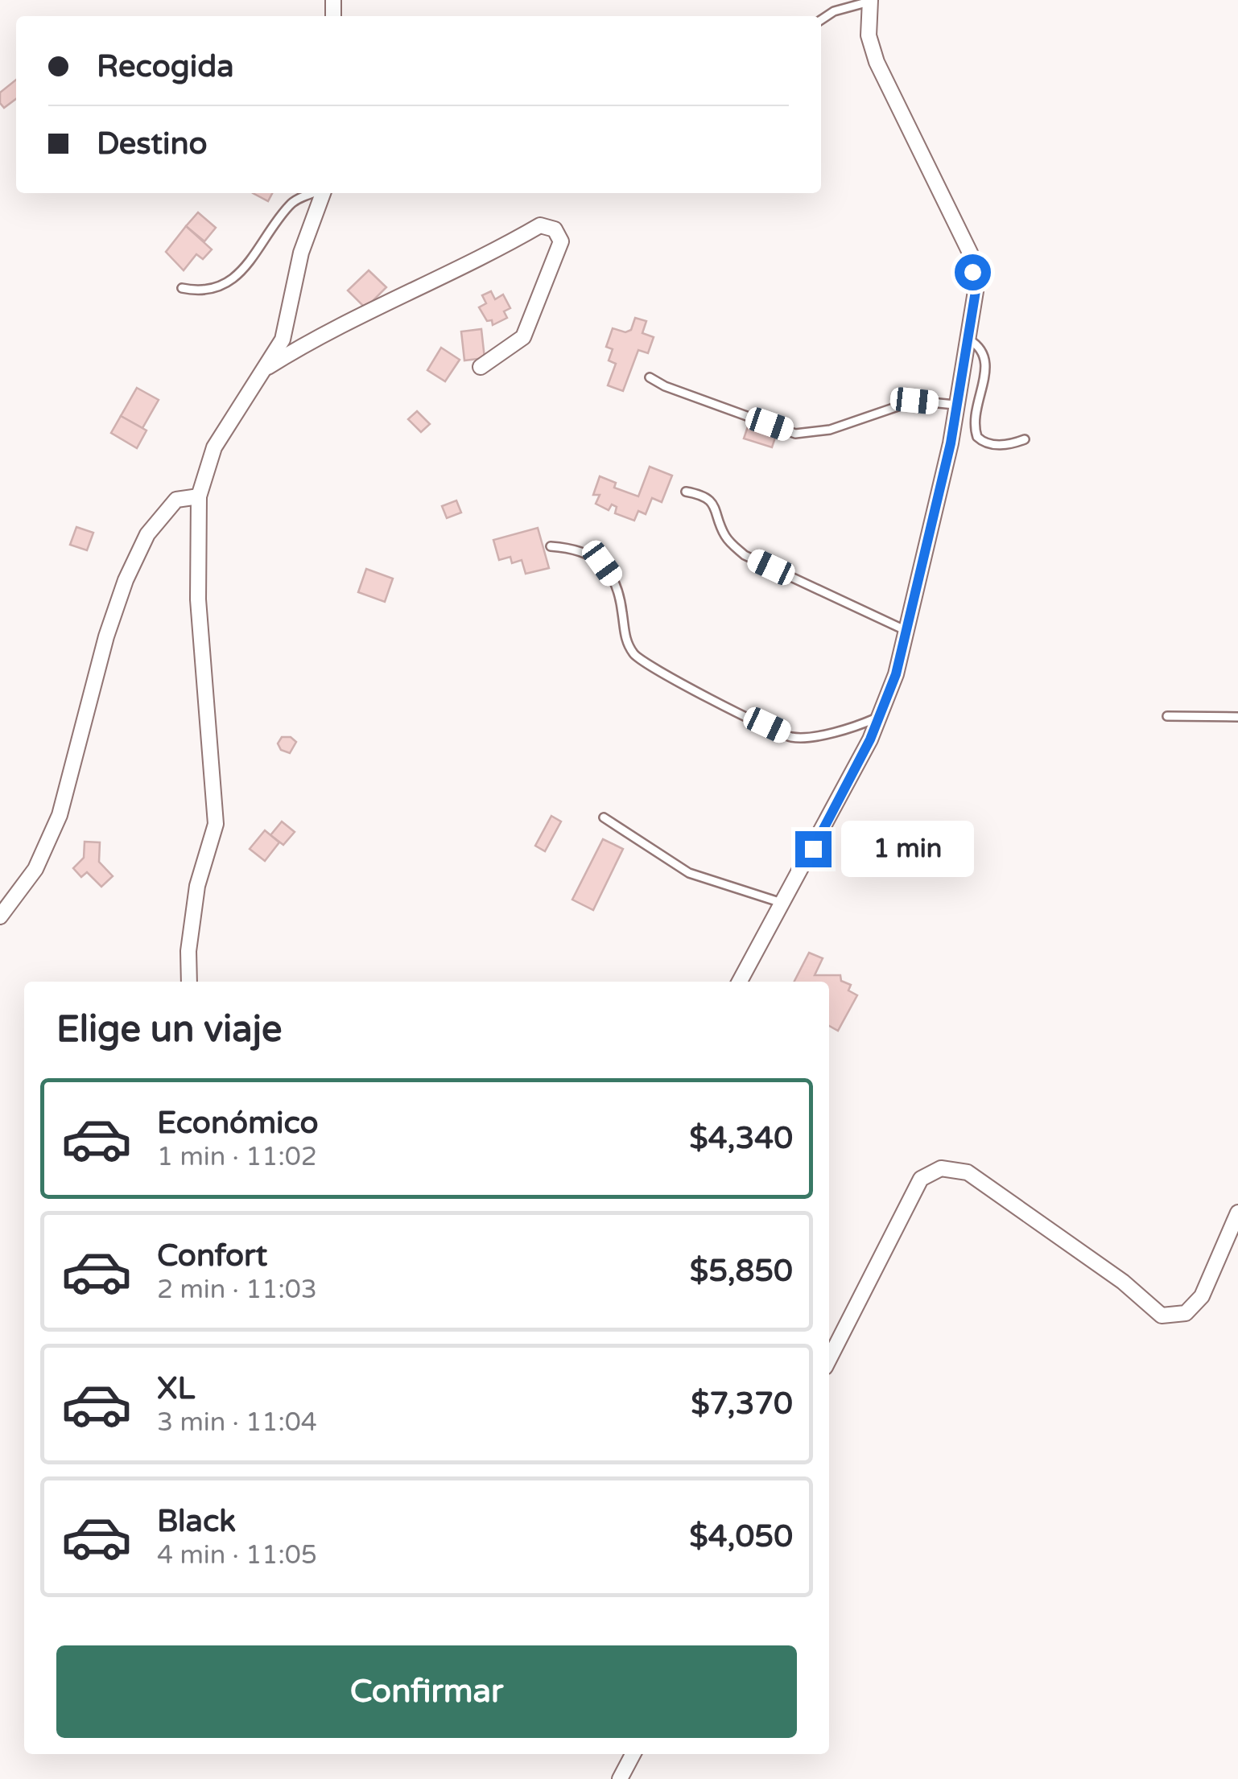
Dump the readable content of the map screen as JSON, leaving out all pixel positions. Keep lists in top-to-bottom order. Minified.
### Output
{"page":{"banner":["Recogida","Destino"],"bubble":"1 min","heading":"Elige un viaje","list":[{"name":"Económico","note":"1 min · 11:02","value":"$4,340"},{"name":"Confort","note":"2 min · 11:03","value":"$5,850"},{"name":"XL","note":"3 min · 11:04","value":"$7,370"},{"name":"Black","note":"4 min · 11:05","value":"$4,050"}],"buttons":"Confirmar"}}
